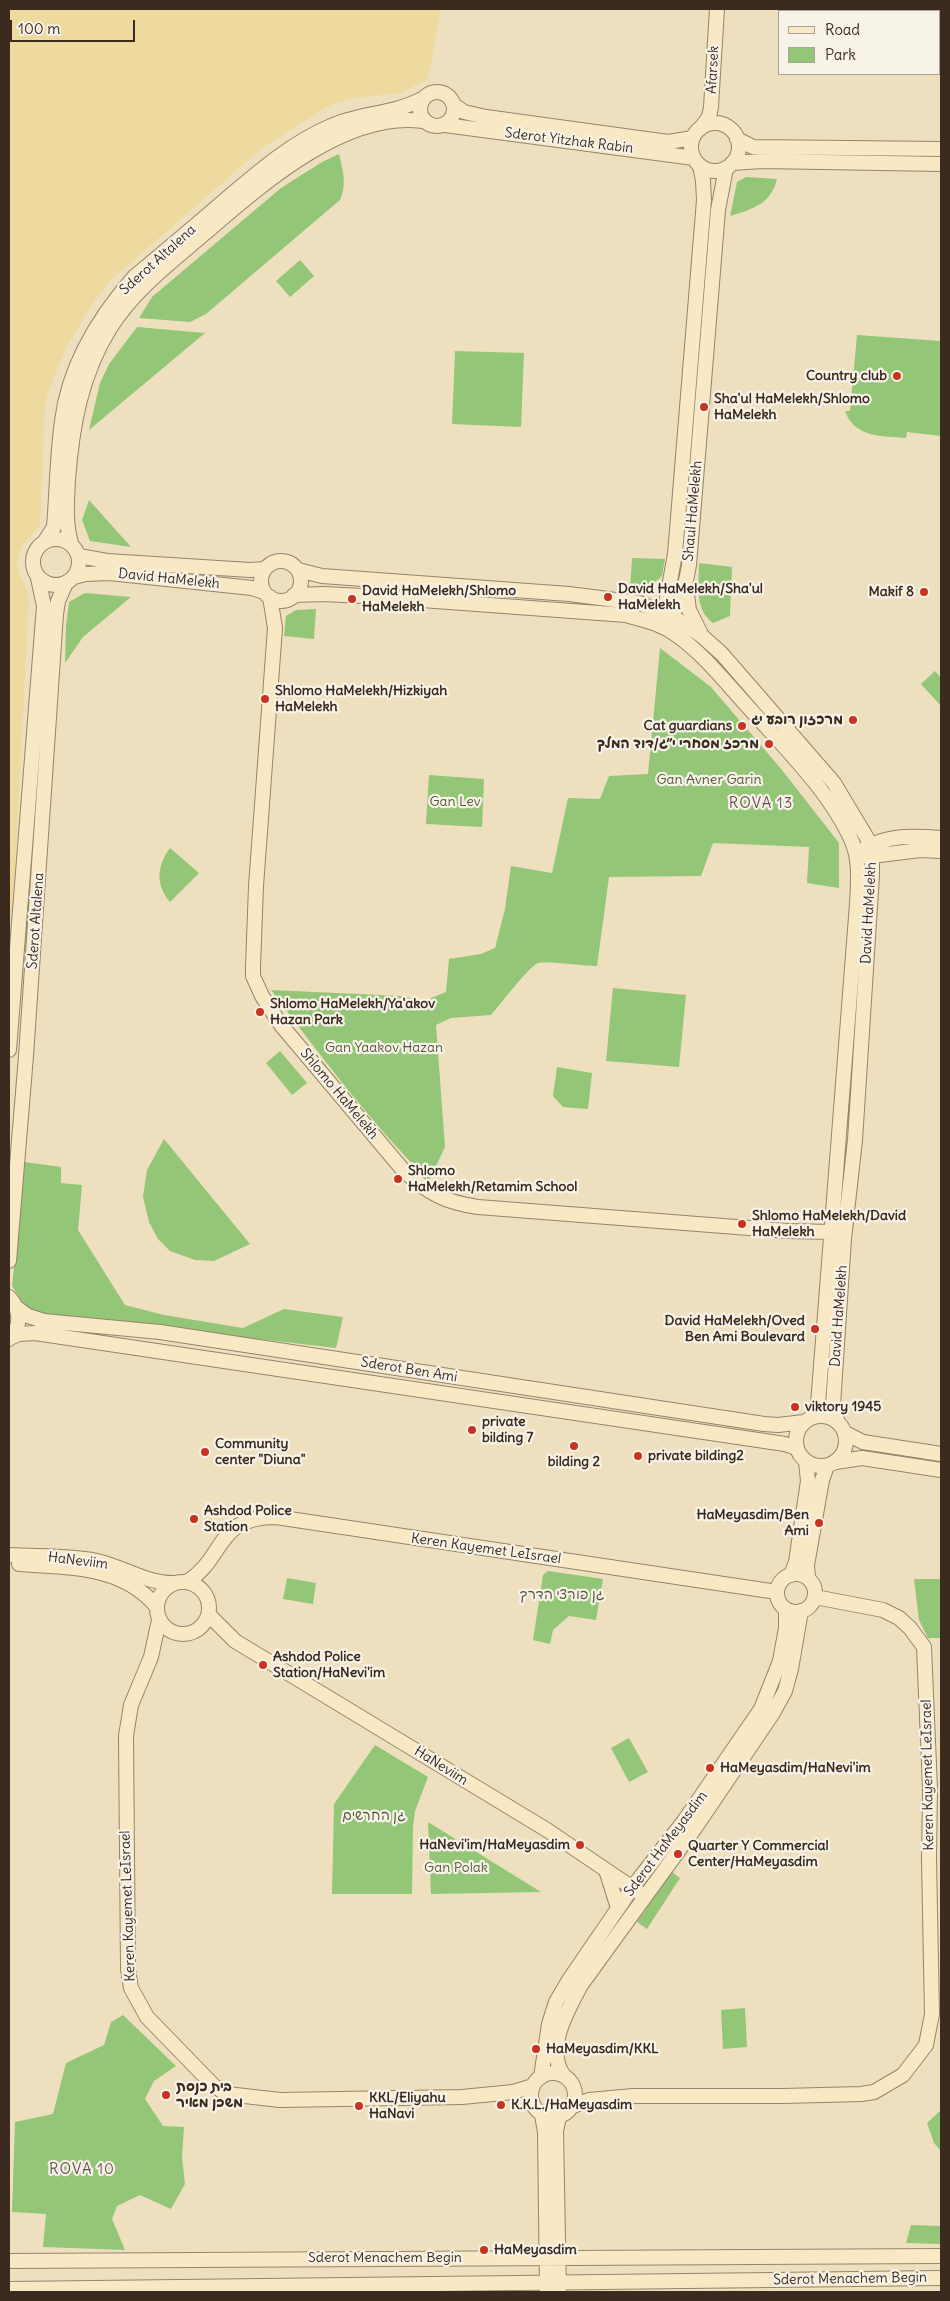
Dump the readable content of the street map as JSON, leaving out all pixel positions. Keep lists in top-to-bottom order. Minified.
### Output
{"streets":{"street":["Afarsek","Sderot Yitzhak Rabin","Sderot Altalena","Shaul HaMelekh","David HaMelekh","Shlomo HaMelekh","Sderot Ben Ami","Keren Kayemet LeIsrael","HaNeviim","Sderot HaMeyasdim","Sderot Menachem Begin"]},"crossings":[["Afarsek","Sderot Yitzhak Rabin"],["Afarsek","Shaul HaMelekh"],["Sderot Yitzhak Rabin","Sderot Altalena"],["Sderot Yitzhak Rabin","Shaul HaMelekh"],["Sderot Altalena","David HaMelekh"],["Shaul HaMelekh","David HaMelekh"],["David HaMelekh","Shlomo HaMelekh"],["David HaMelekh","Sderot Ben Ami"],["Keren Kayemet LeIsrael","HaNeviim"],["Keren Kayemet LeIsrael","Sderot HaMeyasdim"],["HaNeviim","Sderot HaMeyasdim"]],"districts":["ROVA 13","ROVA 10"],"parks":["Gan Avner Garin","Gan Lev","Gan Yaakov Hazan","גן פורצי הדרך","גן החרשים","Gan Polak"],"places":["Country club","Sha'ul HaMelekh/Shlomo HaMelekh","Makif 8","David HaMelekh/Sha'ul HaMelekh","David HaMelekh/Shlomo HaMelekh","Shlomo HaMelekh/Hizkiyah HaMelekh","מרכזון רובע יג","Cat guardians","מרכז מסחרי י״ג/דוד המלך","Shlomo HaMelekh/Ya'akov Hazan Park","Shlomo HaMelekh/Retamim School","Shlomo HaMelekh/David HaMelekh","David HaMelekh/Oved Ben Ami Boulevard","viktory 1945","private bilding 7","bilding 2","Community center \"Diuna\"","private bilding2","Ashdod Police Station","HaMeyasdim/Ben Ami","Ashdod Police Station/HaNevi'im","HaMeyasdim/HaNevi'im","HaNevi'im/HaMeyasdim","Quarter Y Commercial Center/HaMeyasdim","HaMeyasdim/KKL","בית כנסת משכן מאיר","K.K.L./HaMeyasdim","KKL/Eliyahu HaNavi","HaMeyasdim"],"legend":["Road","Park"],"scale_bar":"100 m"}
